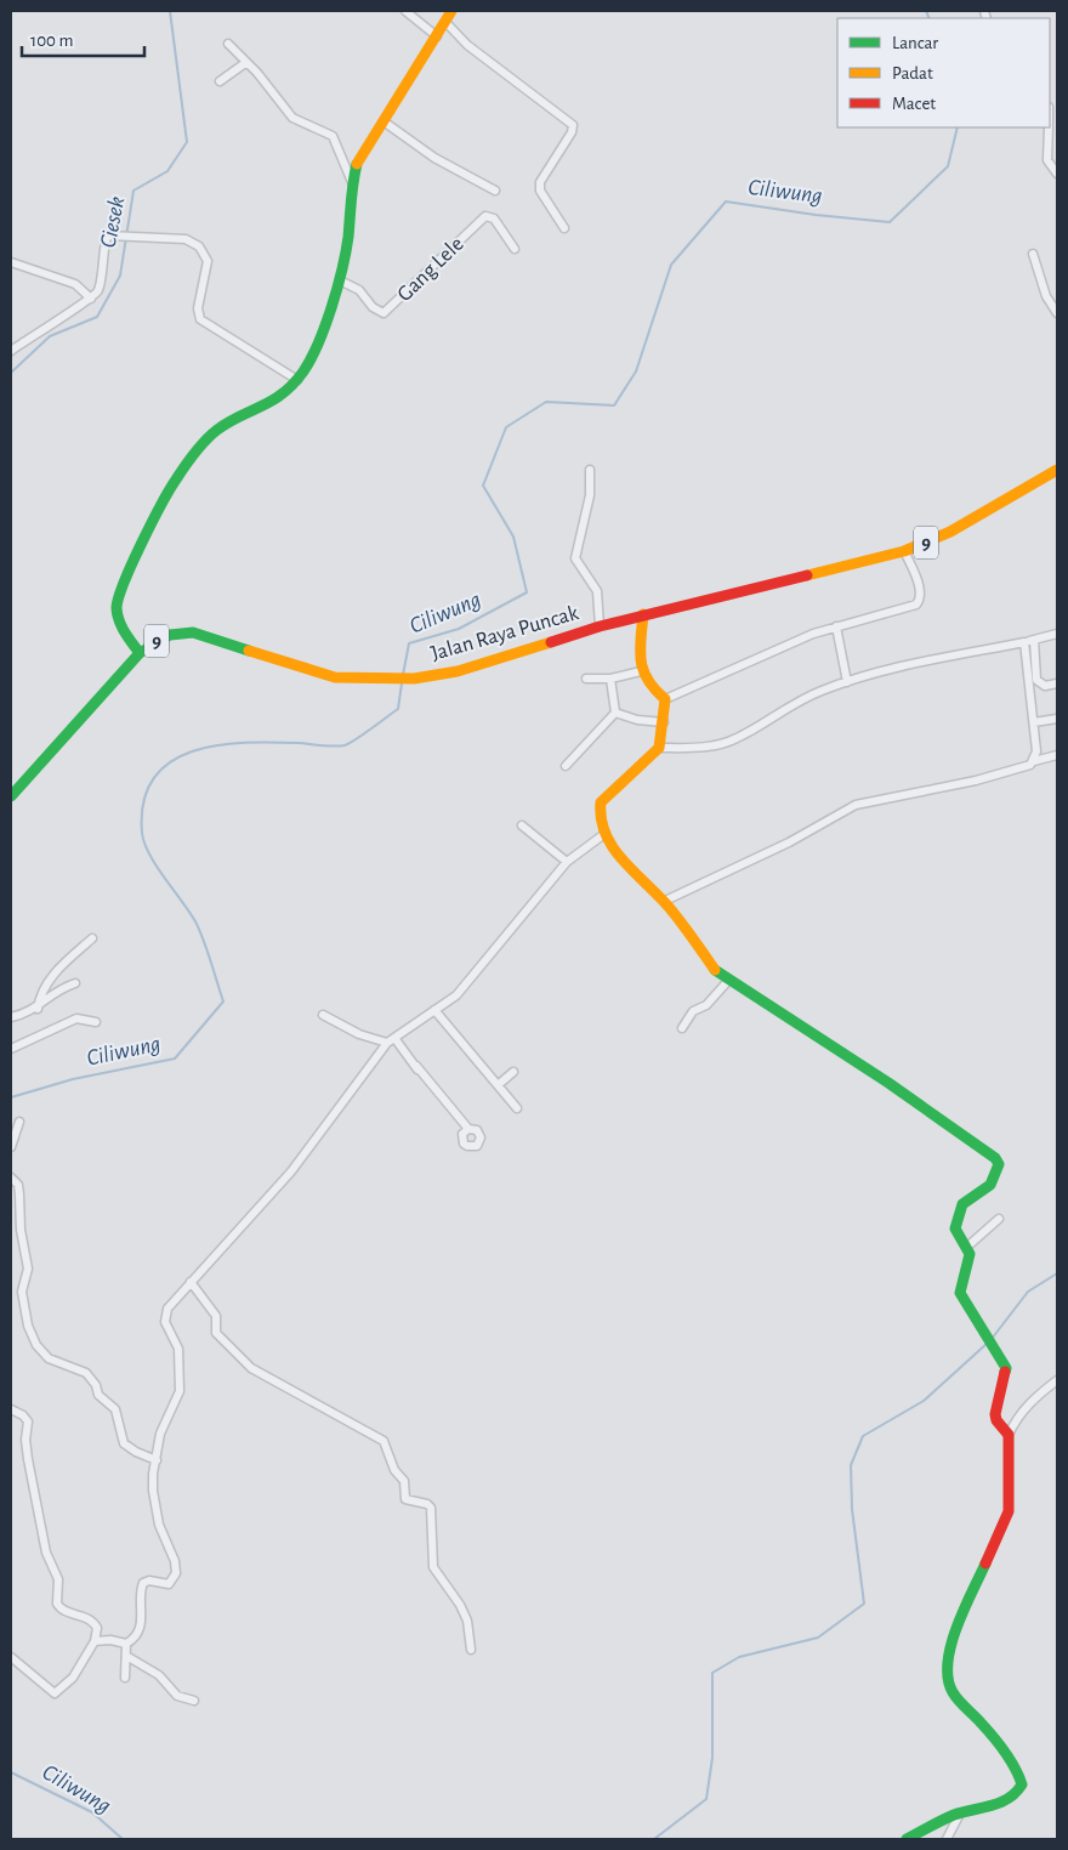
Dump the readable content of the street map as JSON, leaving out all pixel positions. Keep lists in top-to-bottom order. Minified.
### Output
{"streets":{"main road":["9","Jalan Raya Puncak"],"street":["Gang Lele"]},"water":["Ciliwung","Ciesek"],"legend":["Lancar","Padat","Macet"],"scale_bar":"100 m"}
